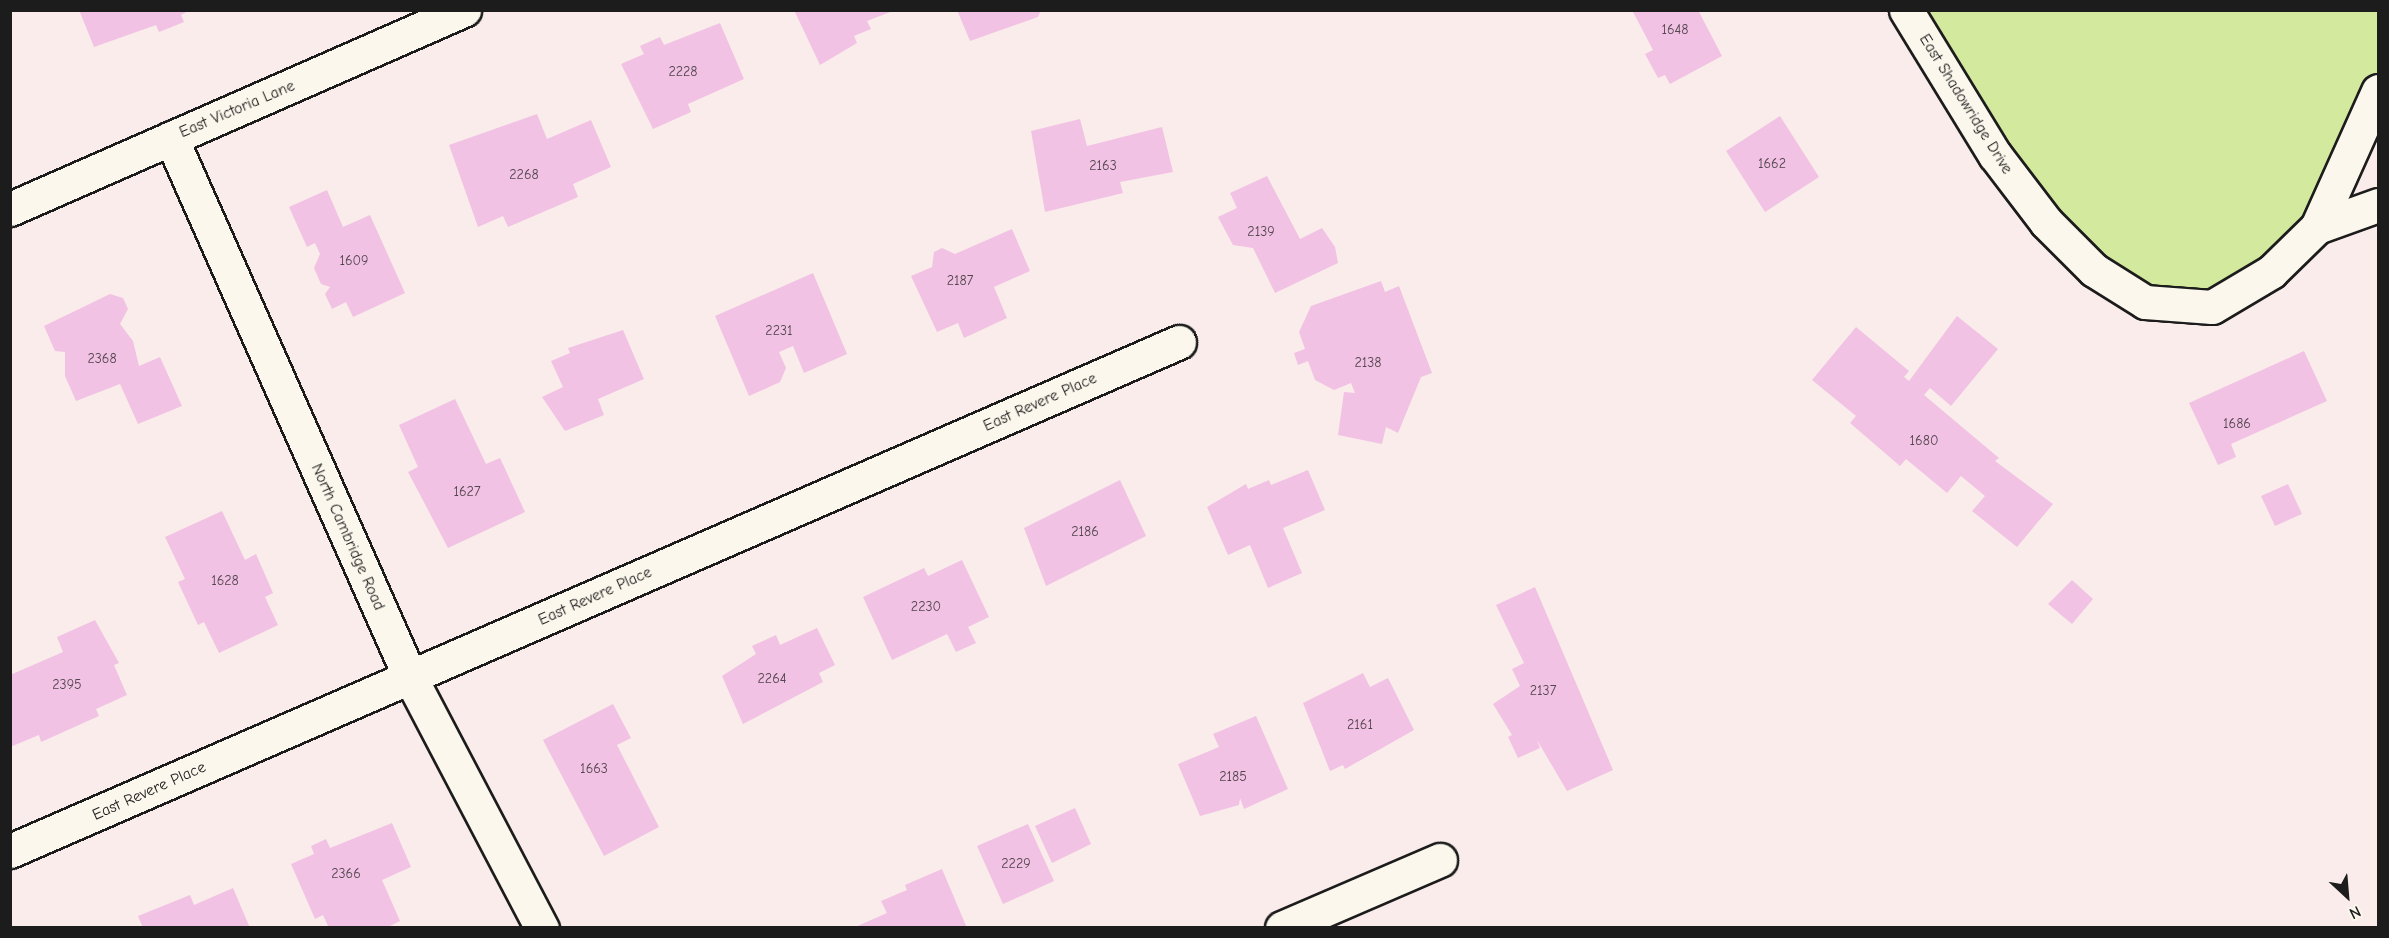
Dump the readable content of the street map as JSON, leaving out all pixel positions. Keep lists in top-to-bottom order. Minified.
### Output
{"streets":{"street":["East Shadowridge Drive","East Victoria Lane","East Revere Place","North Cambridge Road"]},"crossings":[["East Victoria Lane","North Cambridge Road"],["East Revere Place","North Cambridge Road"]],"house_numbers":["1648","2228","1662","2163","2268","2139","1609","2187","2231","2368","2138","1686","1680","1627","2186","1628","2230","2264","2395","2137","2161","1663","2185","2229","2366"],"north":"bottom right"}
